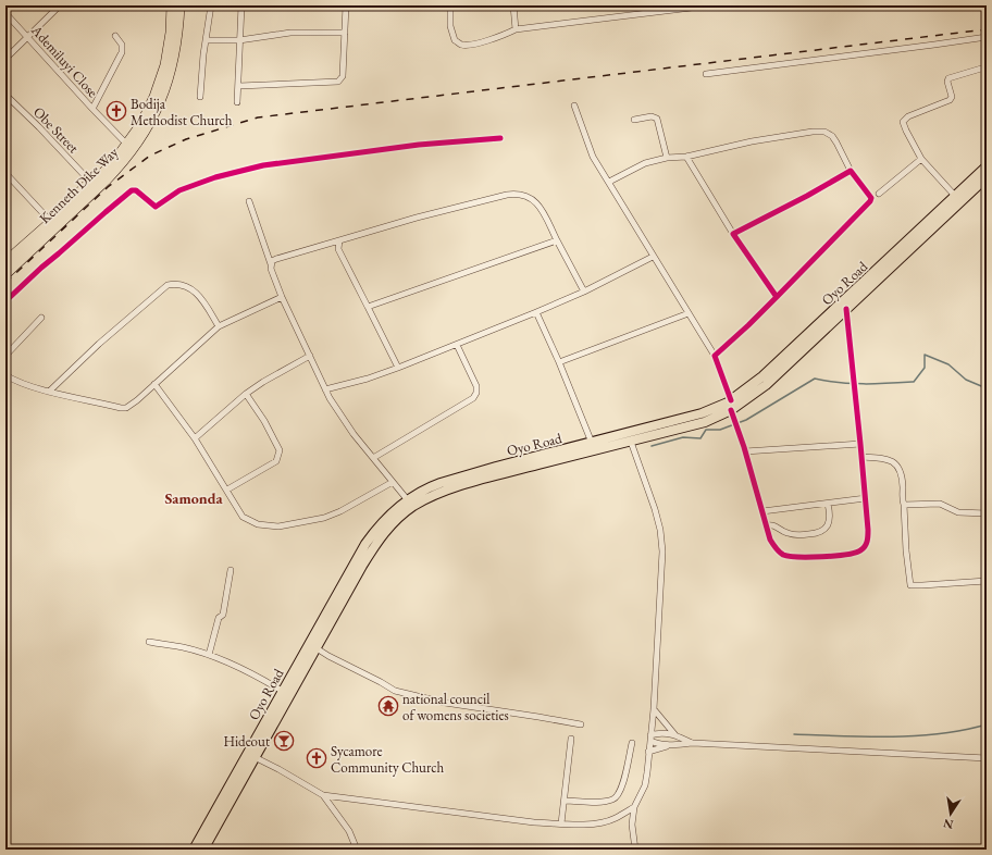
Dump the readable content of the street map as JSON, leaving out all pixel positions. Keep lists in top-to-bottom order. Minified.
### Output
{"streets":{"highway":["Kenneth Dike Way"],"main road":["Oyo Road"],"street":["Ademiluyi Close","Obe Street"]},"crossings":[["Ademiluyi Close","Kenneth Dike Way"],["Obe Street","Kenneth Dike Way"]],"districts":["Samonda"],"places":{"church":["Bodija Methodist Church","Sycamore Community Church"],"temple":["national council of womens societies"],"bar":["Hideout"]},"north":"bottom"}
